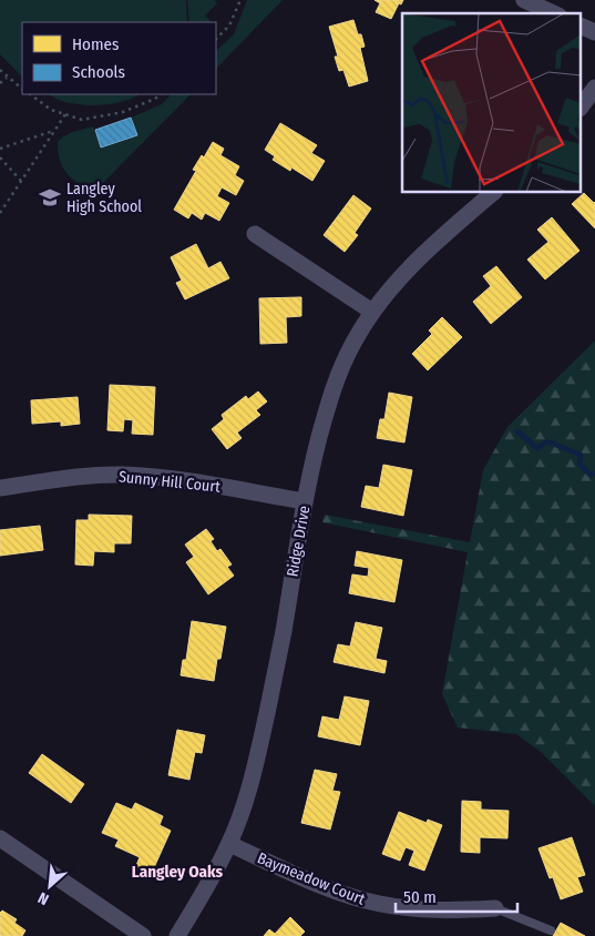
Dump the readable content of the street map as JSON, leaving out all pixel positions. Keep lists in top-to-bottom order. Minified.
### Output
{"streets":{"street":["Sunny Hill Court","Ridge Drive","Baymeadow Court"]},"crossings":[["Sunny Hill Court","Ridge Drive"],["Ridge Drive","Baymeadow Court"]],"districts":["Langley Oaks"],"places":{"school or university":["Langley High School"]},"legend":["Homes","Schools"],"scale_bar":"50 m","north":"bottom left"}
